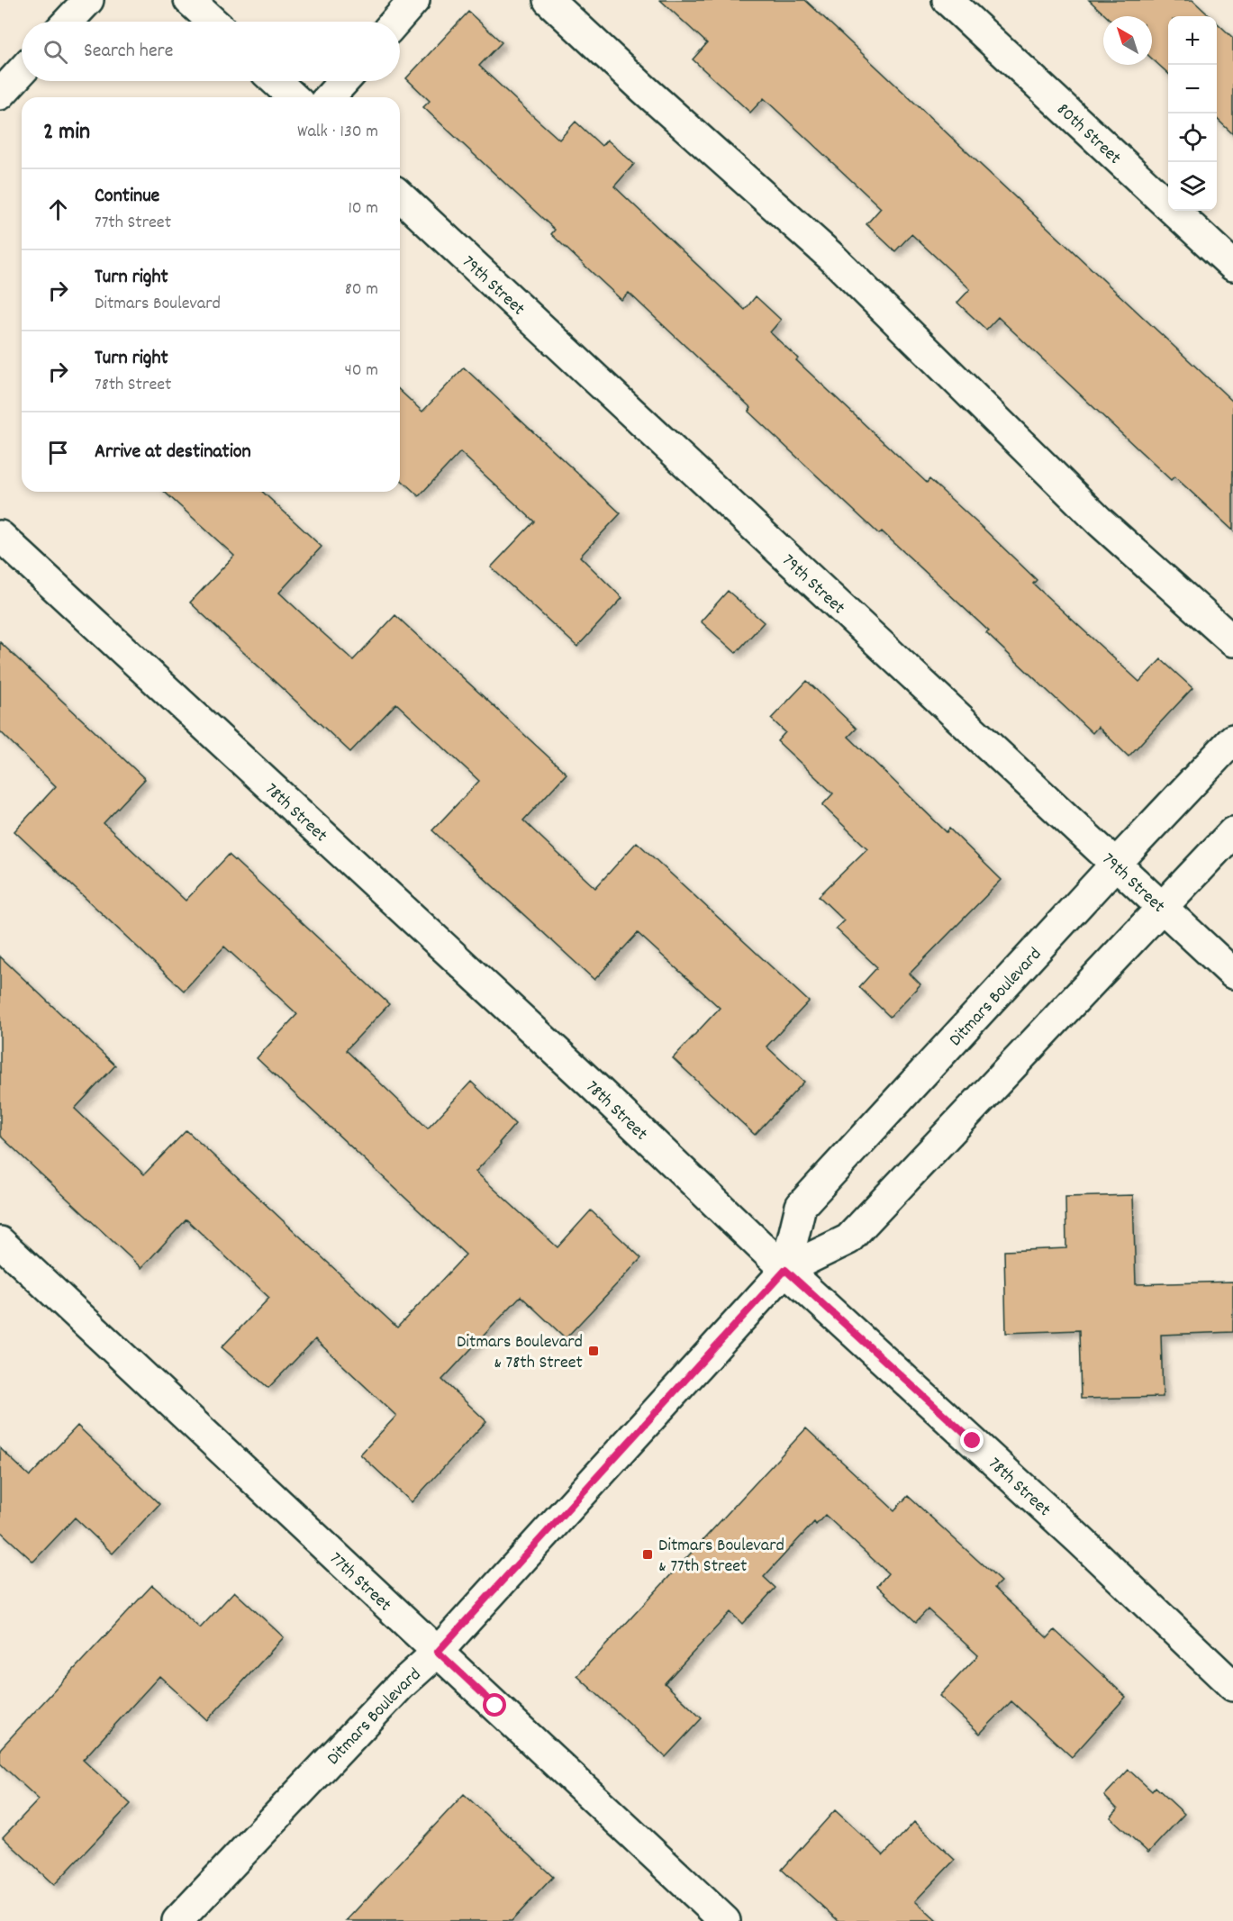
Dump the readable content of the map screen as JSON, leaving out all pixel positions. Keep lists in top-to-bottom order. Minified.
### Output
{"streets":{"street":["80th Street","79th Street","78th Street","Ditmars Boulevard","77th Street"]},"crossings":[["79th Street","Ditmars Boulevard"],["78th Street","Ditmars Boulevard"],["Ditmars Boulevard","77th Street"]],"places":{"transit":["Ditmars Boulevard & 78th Street","Ditmars Boulevard & 77th Street"]},"north":"top left","page":{"map_buttons":["+","−"],"search":"Search here","heading":["2 min","Walk · 130 m"],"list":[["Continue","77th Street","10 m"],["Turn right","Ditmars Boulevard","80 m"],["Turn right","78th Street","40 m"],"Arrive at destination"]}}
